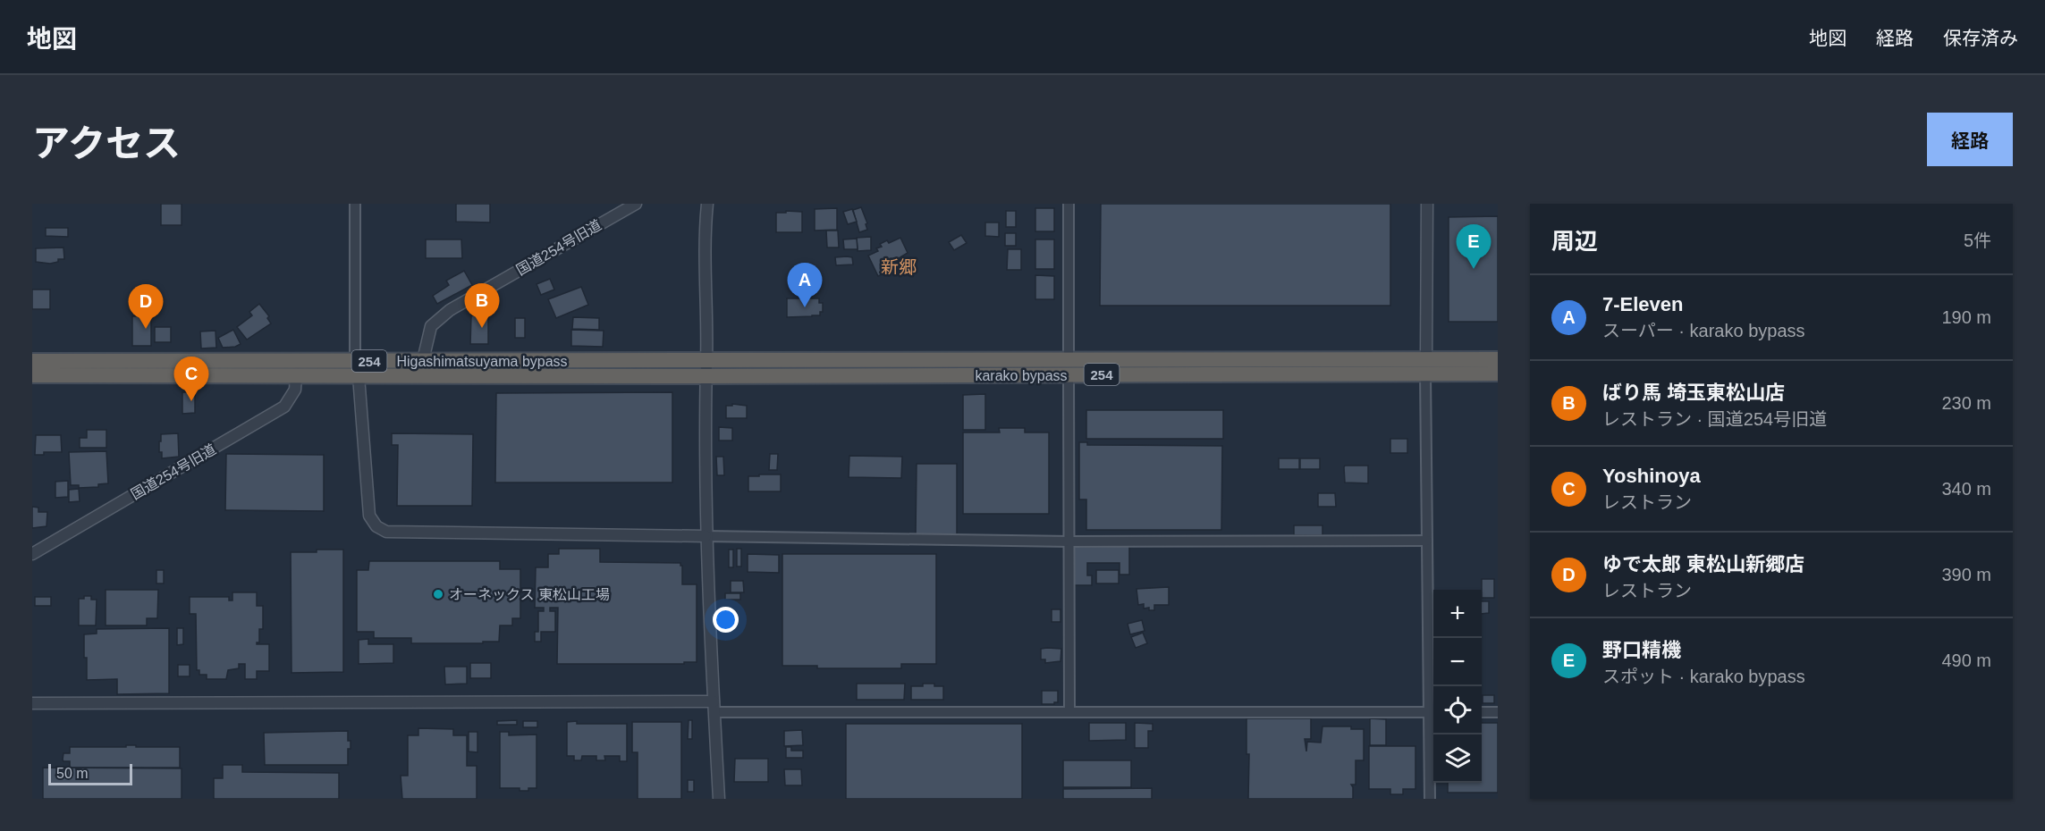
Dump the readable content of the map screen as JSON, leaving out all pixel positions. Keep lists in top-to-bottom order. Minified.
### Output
{"streets":{"highway":["254","Higashimatsuyama bypass","karako bypass"],"street":["国道254号旧道"]},"crossings":[["国道254号旧道","Higashimatsuyama bypass"],["Higashimatsuyama bypass","karako bypass"]],"districts":["新郷"],"places":["オーネックス 東松山工場"],"scale_bar":"50 m","page":{"header":"地図","nav":["地図","経路","保存済み"],"title":"アクセス","buttons":"経路","heading":["周辺","5件"],"pins":["E","A","B","D","C"],"list":[{"mark":"A","name":"7-Eleven","note":"スーパー · karako bypass","value":"190 m"},{"mark":"B","name":"ばり馬 埼玉東松山店","note":"レストラン · 国道254号旧道","value":"230 m"},{"mark":"C","name":"Yoshinoya","note":"レストラン","value":"340 m"},{"mark":"D","name":"ゆで太郎 東松山新郷店","note":"レストラン","value":"390 m"},{"mark":"E","name":"野口精機","note":"スポット · karako bypass","value":"490 m"}],"map_buttons":["+","−"],"scale":"50 m"}}
